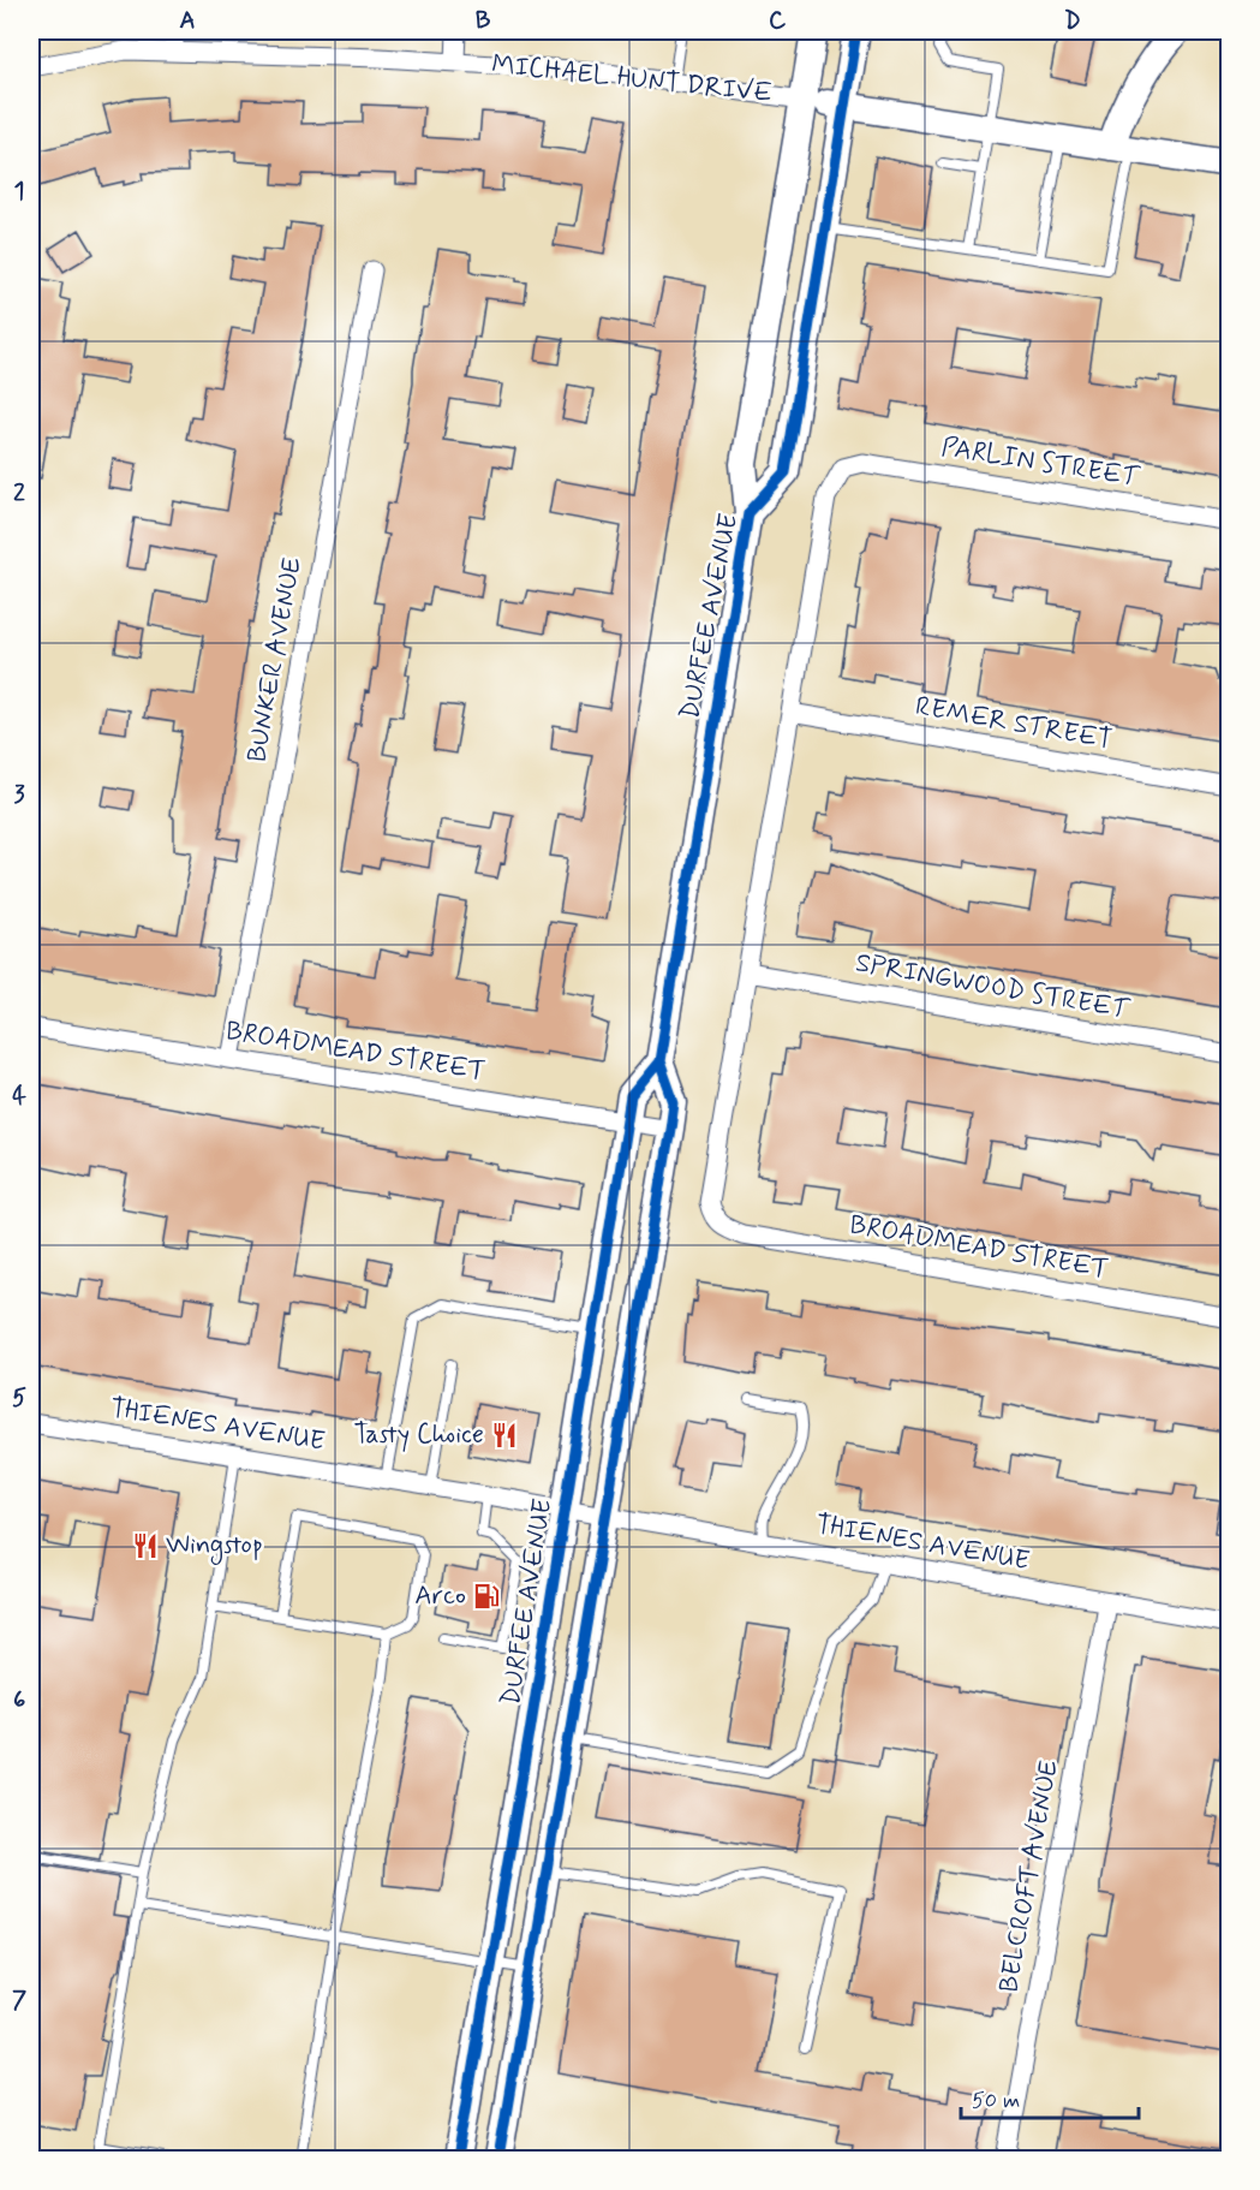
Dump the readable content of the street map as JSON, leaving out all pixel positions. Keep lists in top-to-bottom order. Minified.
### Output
{"streets":{"main road":["MICHAEL HUNT DRIVE","DURFEE AVENUE"],"street":["PARLIN STREET","BUNKER AVENUE","REMER STREET","SPRINGWOOD STREET","BROADMEAD STREET","THIENES AVENUE","BELCROFT AVENUE"]},"crossings":[["MICHAEL HUNT DRIVE","DURFEE AVENUE"],["PARLIN STREET","REMER STREET"],["DURFEE AVENUE","BROADMEAD STREET"],["DURFEE AVENUE","THIENES AVENUE"],["BUNKER AVENUE","BROADMEAD STREET"],["SPRINGWOOD STREET","BROADMEAD STREET"],["THIENES AVENUE","BELCROFT AVENUE"]],"places":{"restaurant":["Tasty Choice","Wingstop"],"fuel station":["Arco"]},"scale_bar":"50 m","grid":{"columns":["A","B","C","D"],"rows":["1","2","3","4","5","6","7"]}}
